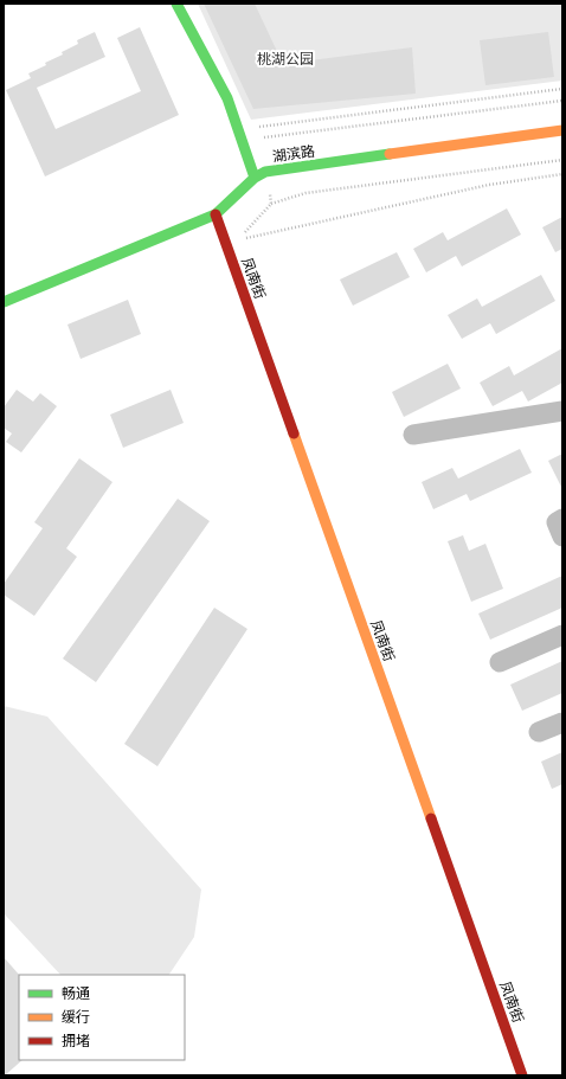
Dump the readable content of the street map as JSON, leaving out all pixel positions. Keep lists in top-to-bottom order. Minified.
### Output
{"streets":{"street":["湖滨路","凤南街"]},"crossings":[["湖滨路","凤南街"]],"parks":["桃湖公园"],"legend":["畅通","缓行","拥堵"]}
